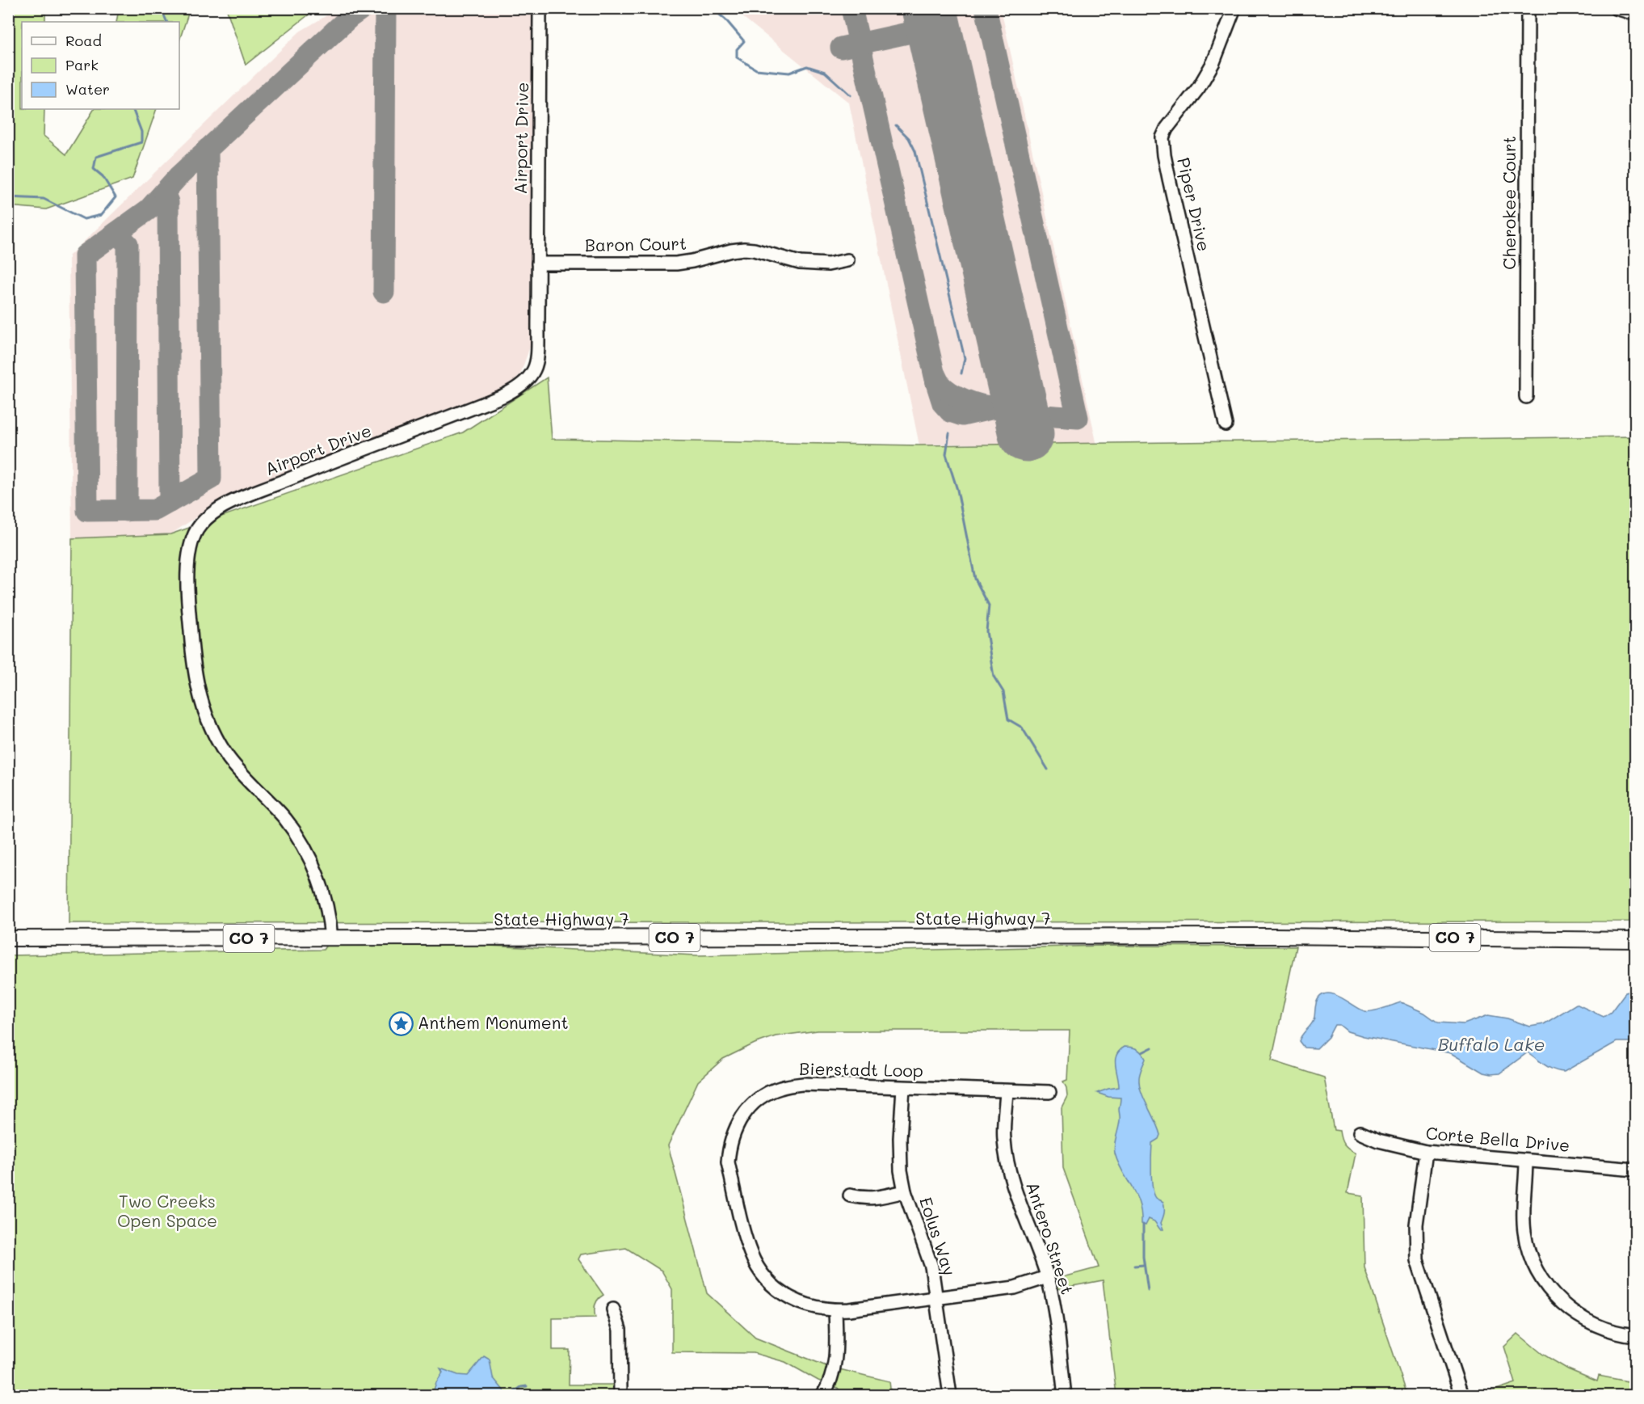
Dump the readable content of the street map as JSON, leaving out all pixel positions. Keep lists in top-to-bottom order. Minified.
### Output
{"streets":{"main road":["State Highway 7","CO 7"],"street":["Airport Drive","Cherokee Court","Piper Drive","Baron Court","Bierstadt Loop","Corte Bella Drive","Eolus Way","Antero Street"]},"crossings":[["Airport Drive","Baron Court"],["Airport Drive","State Highway 7"],["Airport Drive","CO 7"],["State Highway 7","CO 7"],["Bierstadt Loop","Eolus Way"],["Bierstadt Loop","Antero Street"]],"water":["Buffalo Lake"],"parks":["Two Creeks Open Space"],"places":{"place":["Anthem Monument"]},"legend":["Road","Park","Water"]}
